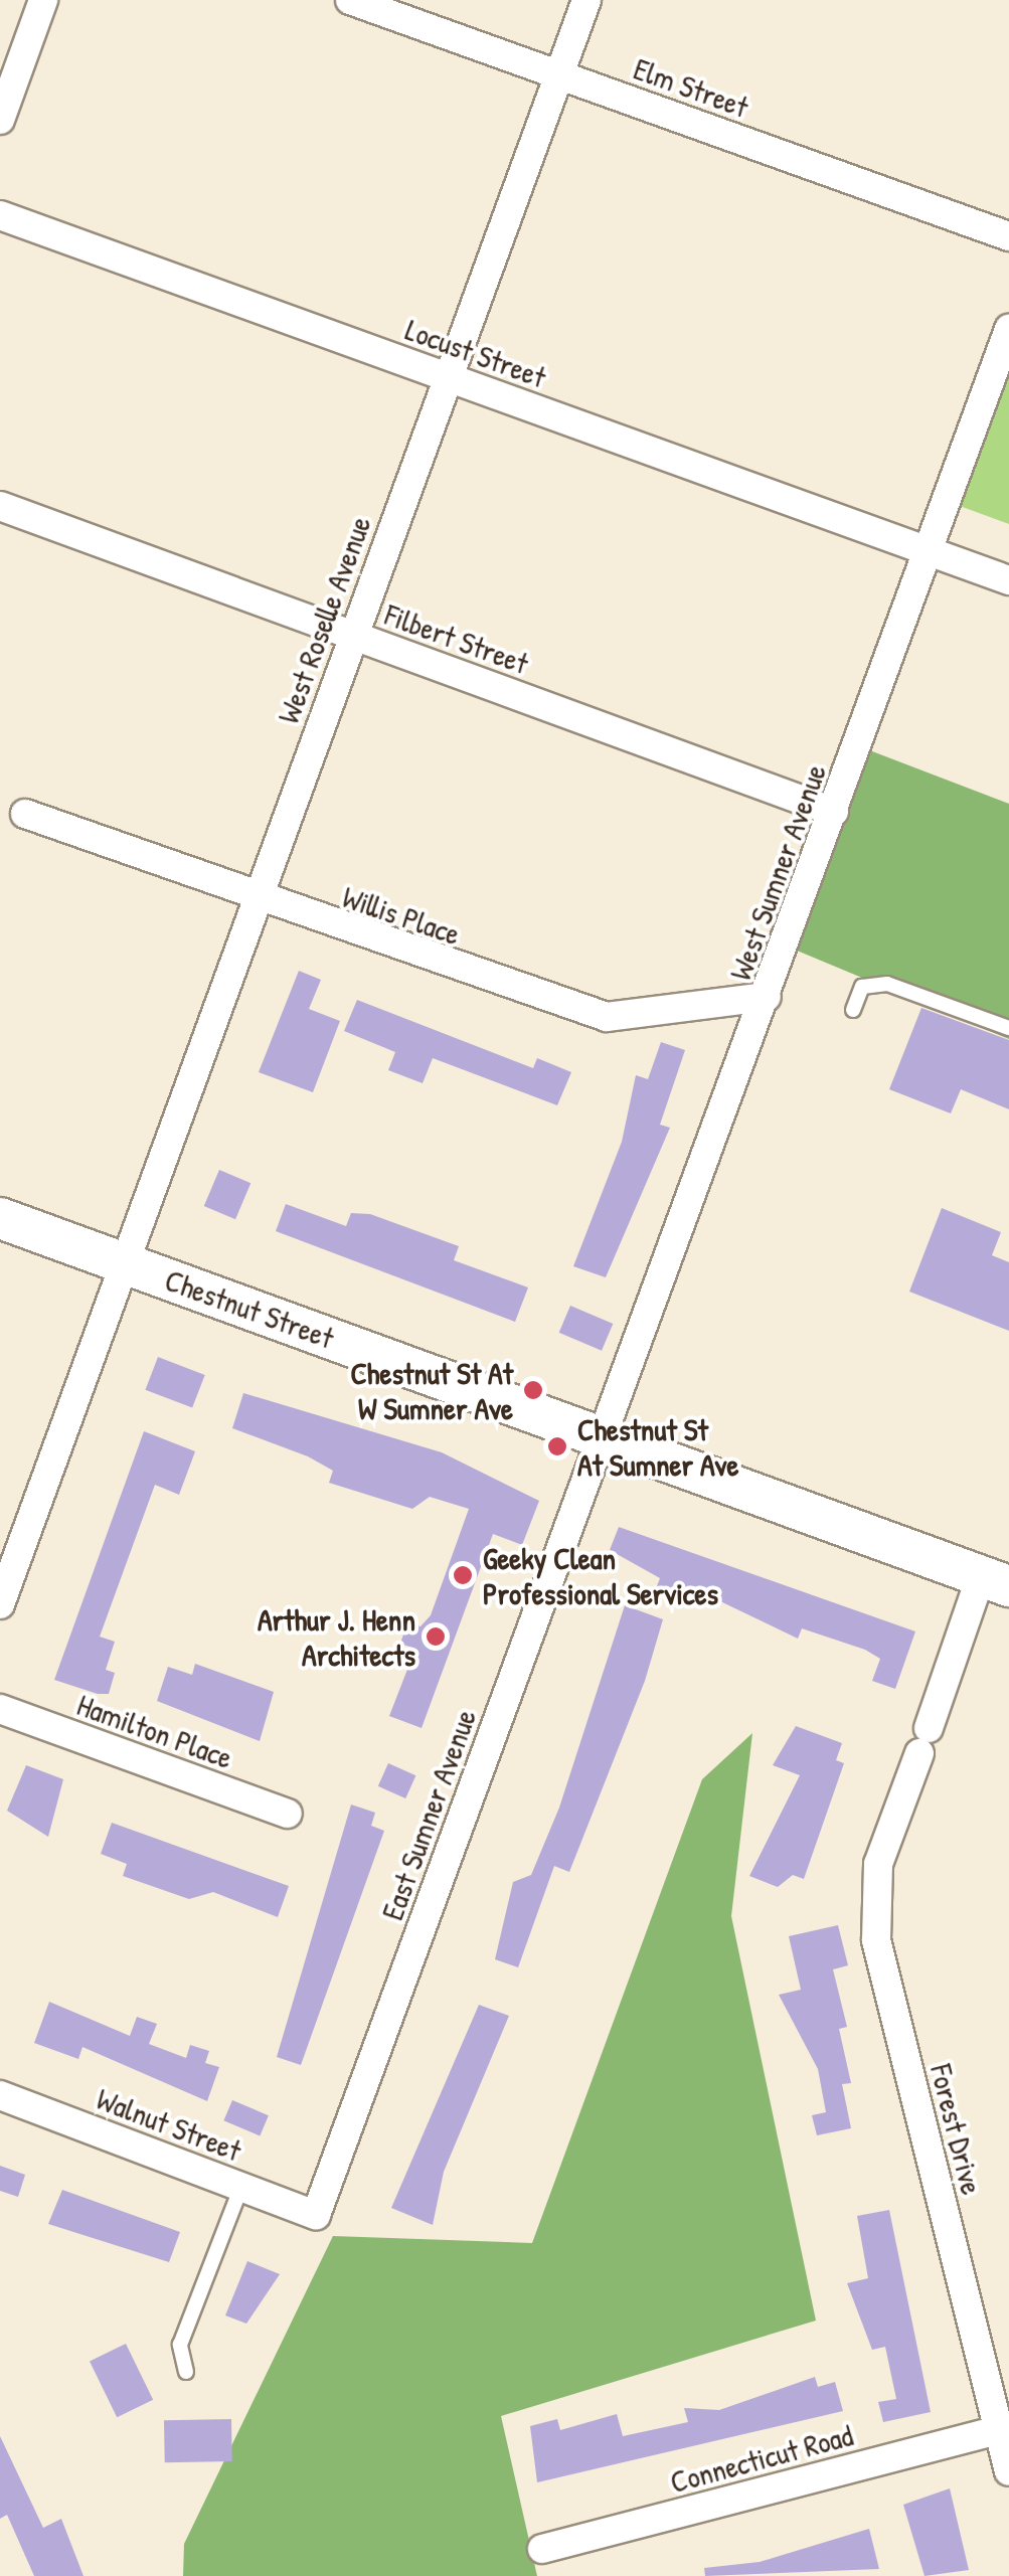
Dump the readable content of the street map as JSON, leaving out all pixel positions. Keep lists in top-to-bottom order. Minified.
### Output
{"streets":{"street":["Elm Street","Locust Street","West Roselle Avenue","Filbert Street","West Sumner Avenue","Willis Place","Chestnut Street","Hamilton Place","East Sumner Avenue","Walnut Street","Forest Drive","Connecticut Road"]},"crossings":[["Elm Street","West Roselle Avenue"],["Locust Street","West Roselle Avenue"],["Locust Street","West Sumner Avenue"],["West Roselle Avenue","Filbert Street"],["West Roselle Avenue","Willis Place"],["West Roselle Avenue","Chestnut Street"],["Filbert Street","West Sumner Avenue"],["West Sumner Avenue","Willis Place"],["West Sumner Avenue","Chestnut Street"],["West Sumner Avenue","East Sumner Avenue"],["Chestnut Street","East Sumner Avenue"],["Chestnut Street","Forest Drive"],["East Sumner Avenue","Walnut Street"],["Forest Drive","Connecticut Road"]],"places":["Chestnut St At W Sumner Ave","Chestnut St At Sumner Ave","Geeky Clean Professional Services","Arthur J. Henn Architects"]}
